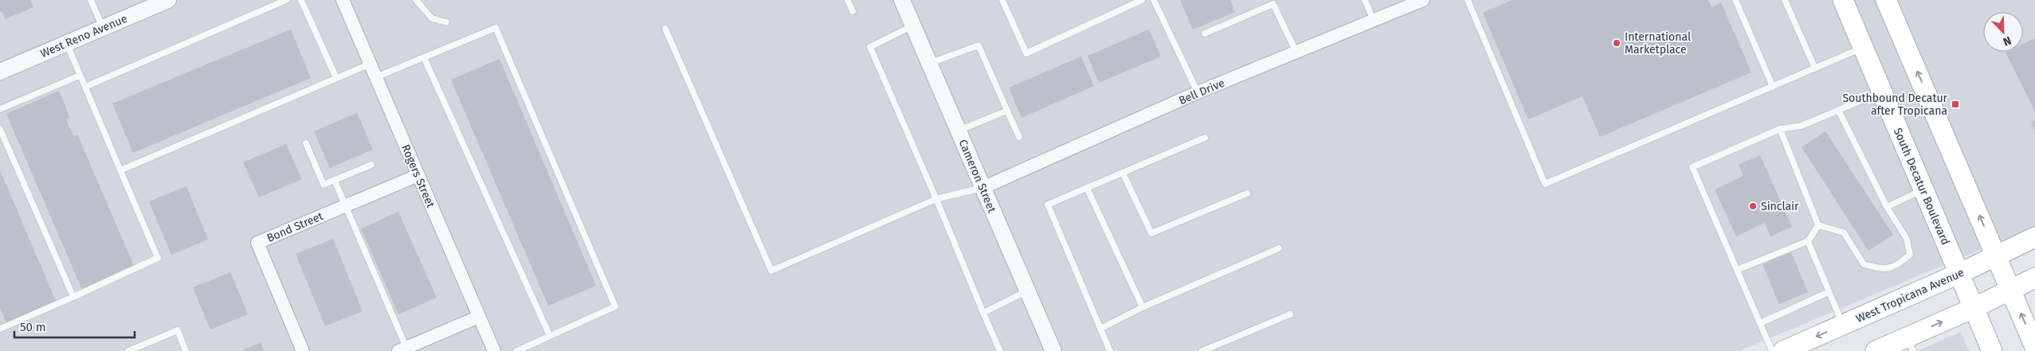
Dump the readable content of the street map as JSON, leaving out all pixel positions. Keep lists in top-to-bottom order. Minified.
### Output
{"streets":{"main road":["South Decatur Boulevard","West Tropicana Avenue"],"street":["West Reno Avenue","Bell Drive","Rogers Street","Cameron Street","Bond Street"]},"crossings":[["Bell Drive","Cameron Street"],["Rogers Street","Bond Street"],["South Decatur Boulevard","West Tropicana Avenue"]],"places":{"other":["International Marketplace","Sinclair"],"transit":["Southbound Decatur after Tropicana"]},"scale_bar":"50 m","north":"bottom right"}
